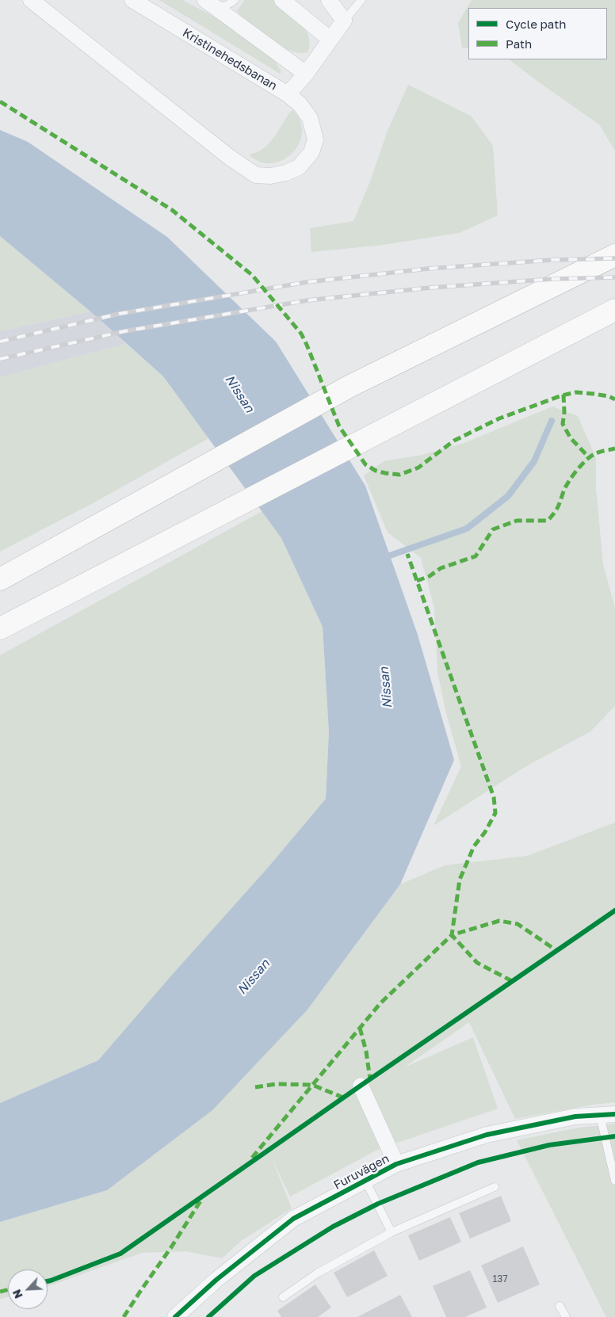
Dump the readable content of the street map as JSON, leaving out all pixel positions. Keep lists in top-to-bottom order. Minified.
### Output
{"streets":{"street":["Kristinehedsbanan","Furuvägen"]},"water":["Nissan"],"house_numbers":["137"],"legend":["Cycle path","Path"],"north":"bottom left"}
